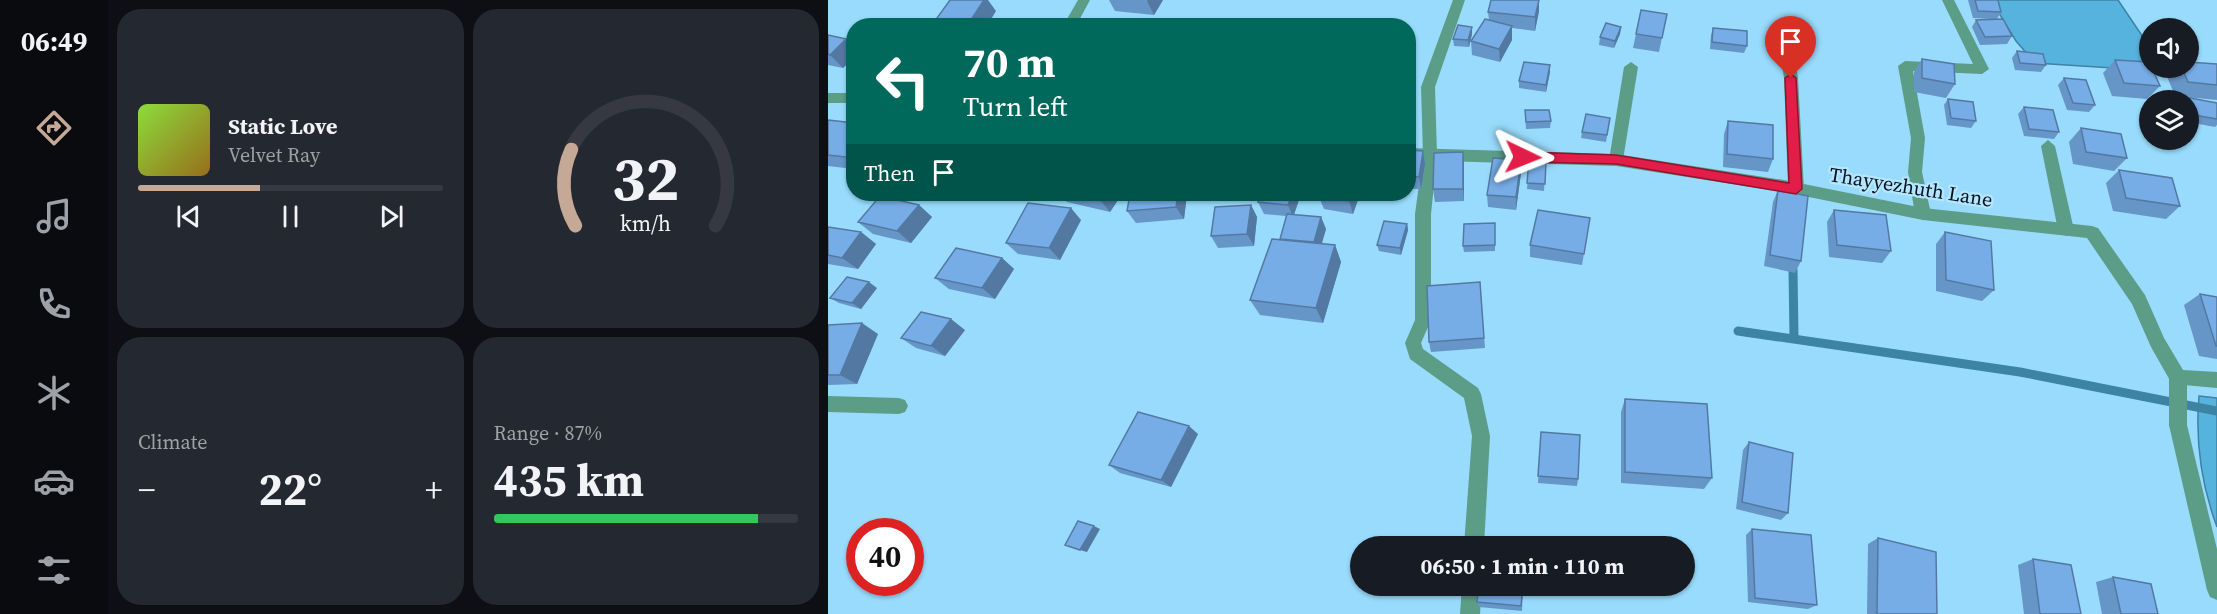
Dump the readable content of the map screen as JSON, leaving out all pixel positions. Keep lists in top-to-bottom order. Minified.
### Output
{"streets":{"street":["Thayyezhuth Lane"]},"page":{"tabs":"06:49","turn":["70 m","Turn left"],"song":["Static Love","Velvet Ray"],"then":"Then","tile":["Climate",["Range · 87%","435 km"]],"heat":["−","22°","+"],"limit":"40","trip":"06:50 · 1 min · 110 m","gauge":["32","km/h"]}}
